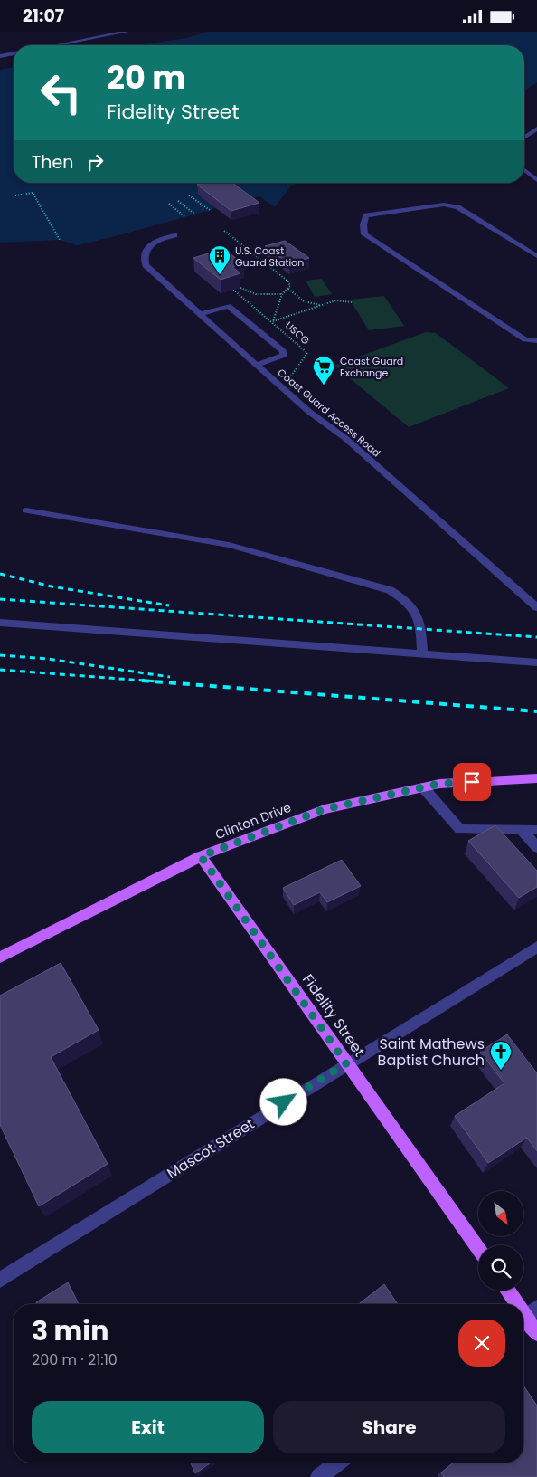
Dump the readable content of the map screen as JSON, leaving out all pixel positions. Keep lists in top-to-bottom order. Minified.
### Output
{"streets":{"main road":["Clinton Drive","Fidelity Street"],"street":["Coast Guard Access Road","Mascot Street"],"path":["USCG"]},"crossings":[["Clinton Drive","Fidelity Street"],["Fidelity Street","Mascot Street"]],"places":{"building":["U.S. Coast Guard Station"],"supermarket":["Coast Guard Exchange"],"church":["Saint Mathews Baptist Church"]},"north":"bottom right","page":{"status":"21:07","turn":["20 m","Fidelity Street"],"then":"Then","heading":["3 min","200 m · 21:10"],"buttons":["Exit","Share"]}}
